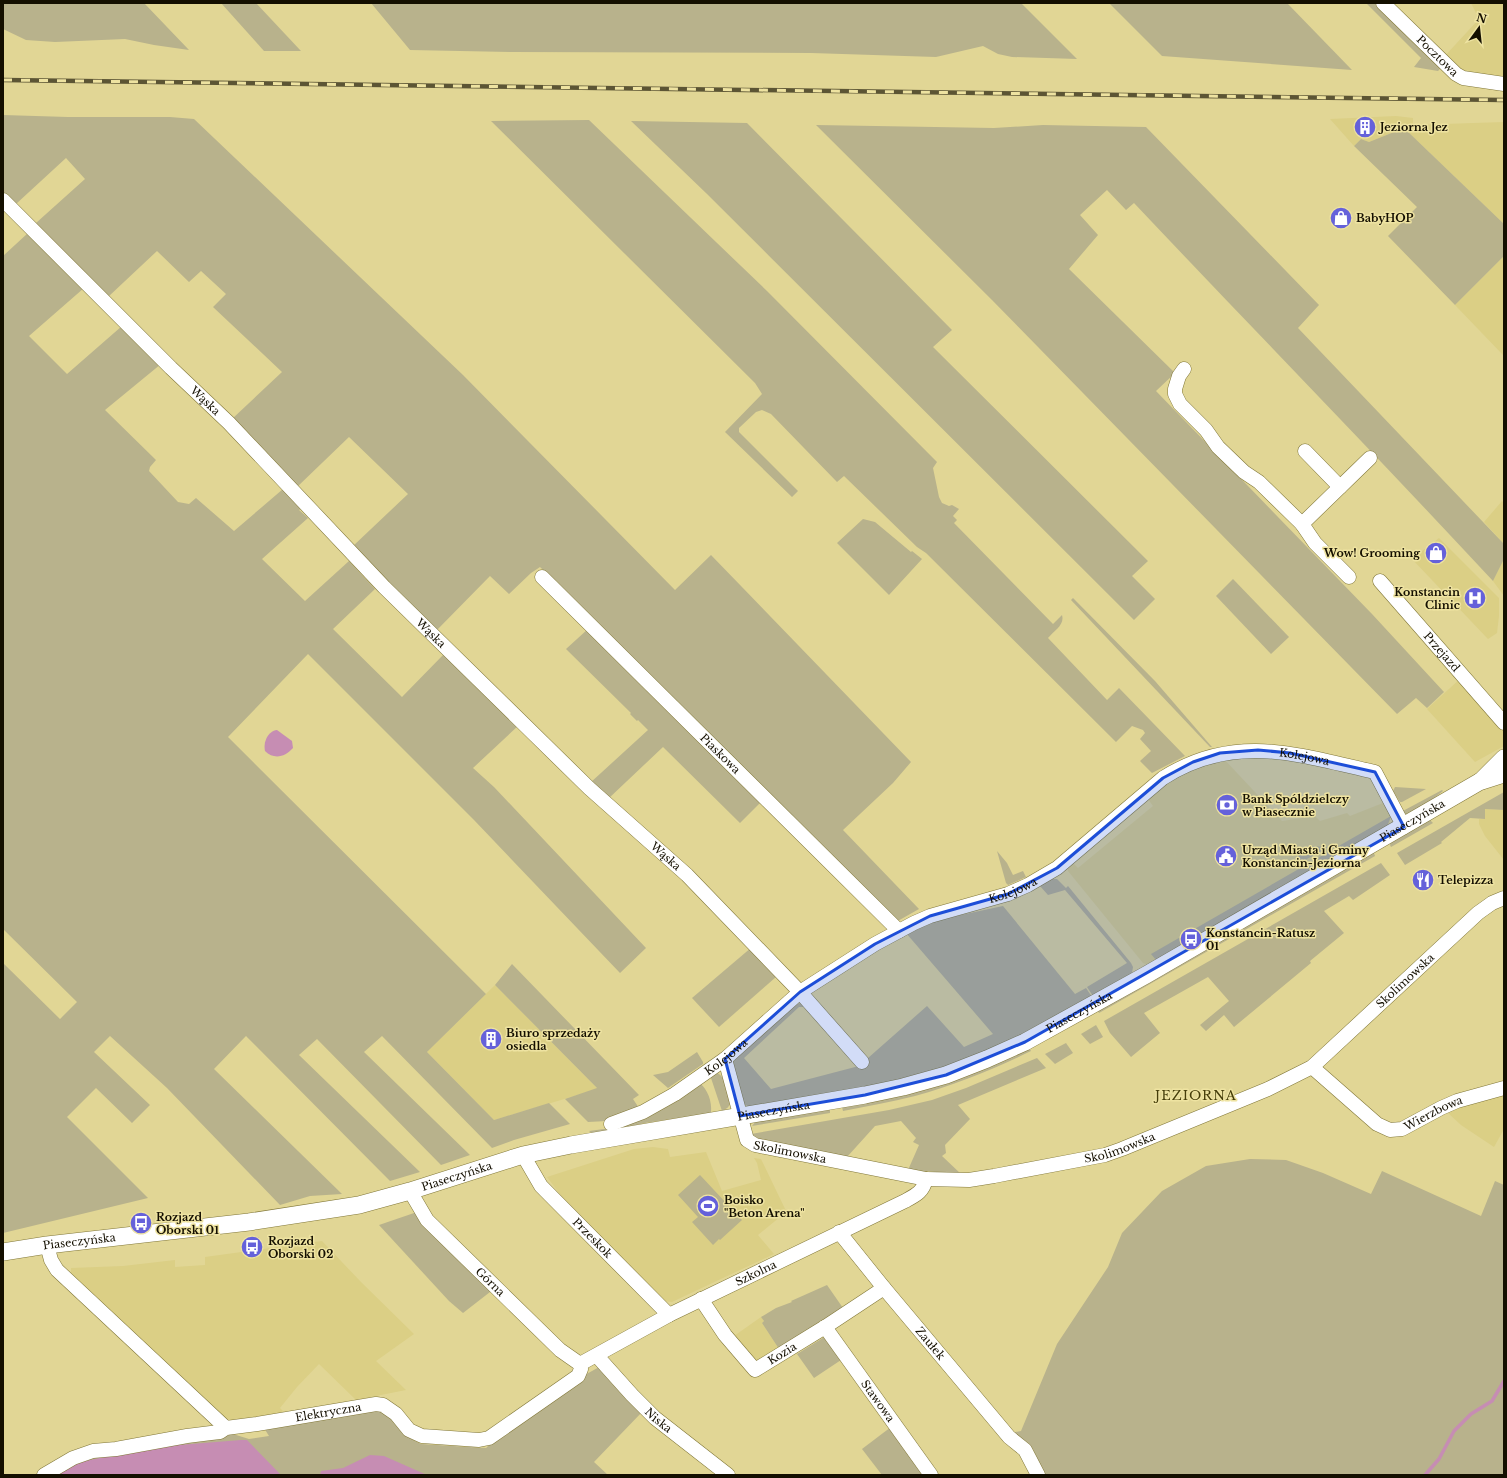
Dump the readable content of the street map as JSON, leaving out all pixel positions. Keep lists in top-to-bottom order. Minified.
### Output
{"streets":{"main road":["Piaseczyńska"],"street":["Pocztowa","Wąska","Przejazd","Piaskowa","Kolejowa","Skolimowska","Wierzbowa","Przeskok","Szkolna","Górna","Zaułek","Kozia","Stawowa","Elektryczna","Niska"]},"crossings":[["Wąska","Kolejowa"],["Piaskowa","Kolejowa"],["Kolejowa","Piaseczyńska"],["Kolejowa","Skolimowska"],["Piaseczyńska","Skolimowska"],["Piaseczyńska","Przeskok"],["Piaseczyńska","Górna"],["Skolimowska","Wierzbowa"],["Skolimowska","Szkolna"],["Przeskok","Szkolna"],["Szkolna","Górna"],["Szkolna","Zaułek"],["Szkolna","Kozia"],["Szkolna","Elektryczna"],["Szkolna","Niska"],["Górna","Elektryczna"],["Zaułek","Kozia"],["Kozia","Stawowa"]],"districts":["JEZIORNA"],"places":{"building":["Jeziorna Jez","Biuro sprzedaży osiedla"],"shop":["BabyHOP","Wow! Grooming"],"hospital":["Konstancin Clinic"],"bank":["Bank Spóldzielczy w Piasecznie"],"public building":["Urząd Miasta i Gminy Konstancin-Jeziorna"],"restaurant":["Telepizza"],"bus stop":["Konstancin-Ratusz 01","Rozjazd Oborski 01","Rozjazd Oborski 02"],"sports":["Boisko \"Beton Arena\""]},"north":"top"}
